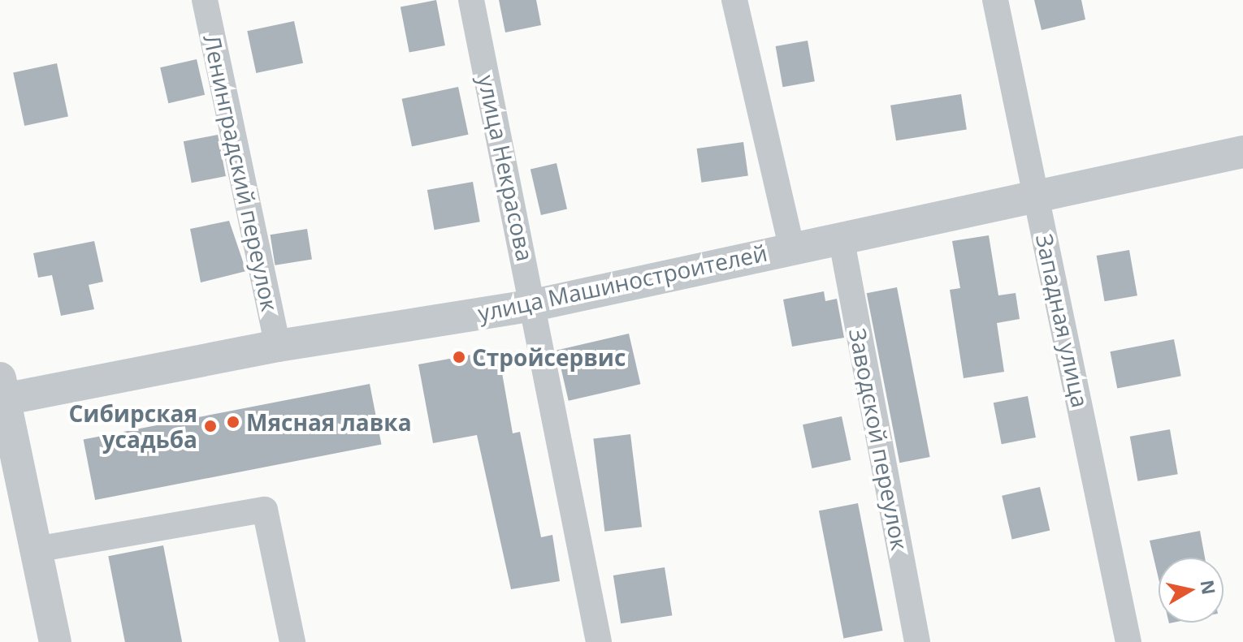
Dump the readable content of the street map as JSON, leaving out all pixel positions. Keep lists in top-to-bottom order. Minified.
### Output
{"streets":{"street":["улица Некрасова","Ленинградский переулок","улица Машиностроителей","Западная улица","Заводской переулок"]},"crossings":[["улица Некрасова","улица Машиностроителей"],["Ленинградский переулок","улица Машиностроителей"],["улица Машиностроителей","Западная улица"],["улица Машиностроителей","Заводской переулок"]],"places":["Стройсервис","Мясная лавка","Сибирская усадьба"],"north":"right"}
